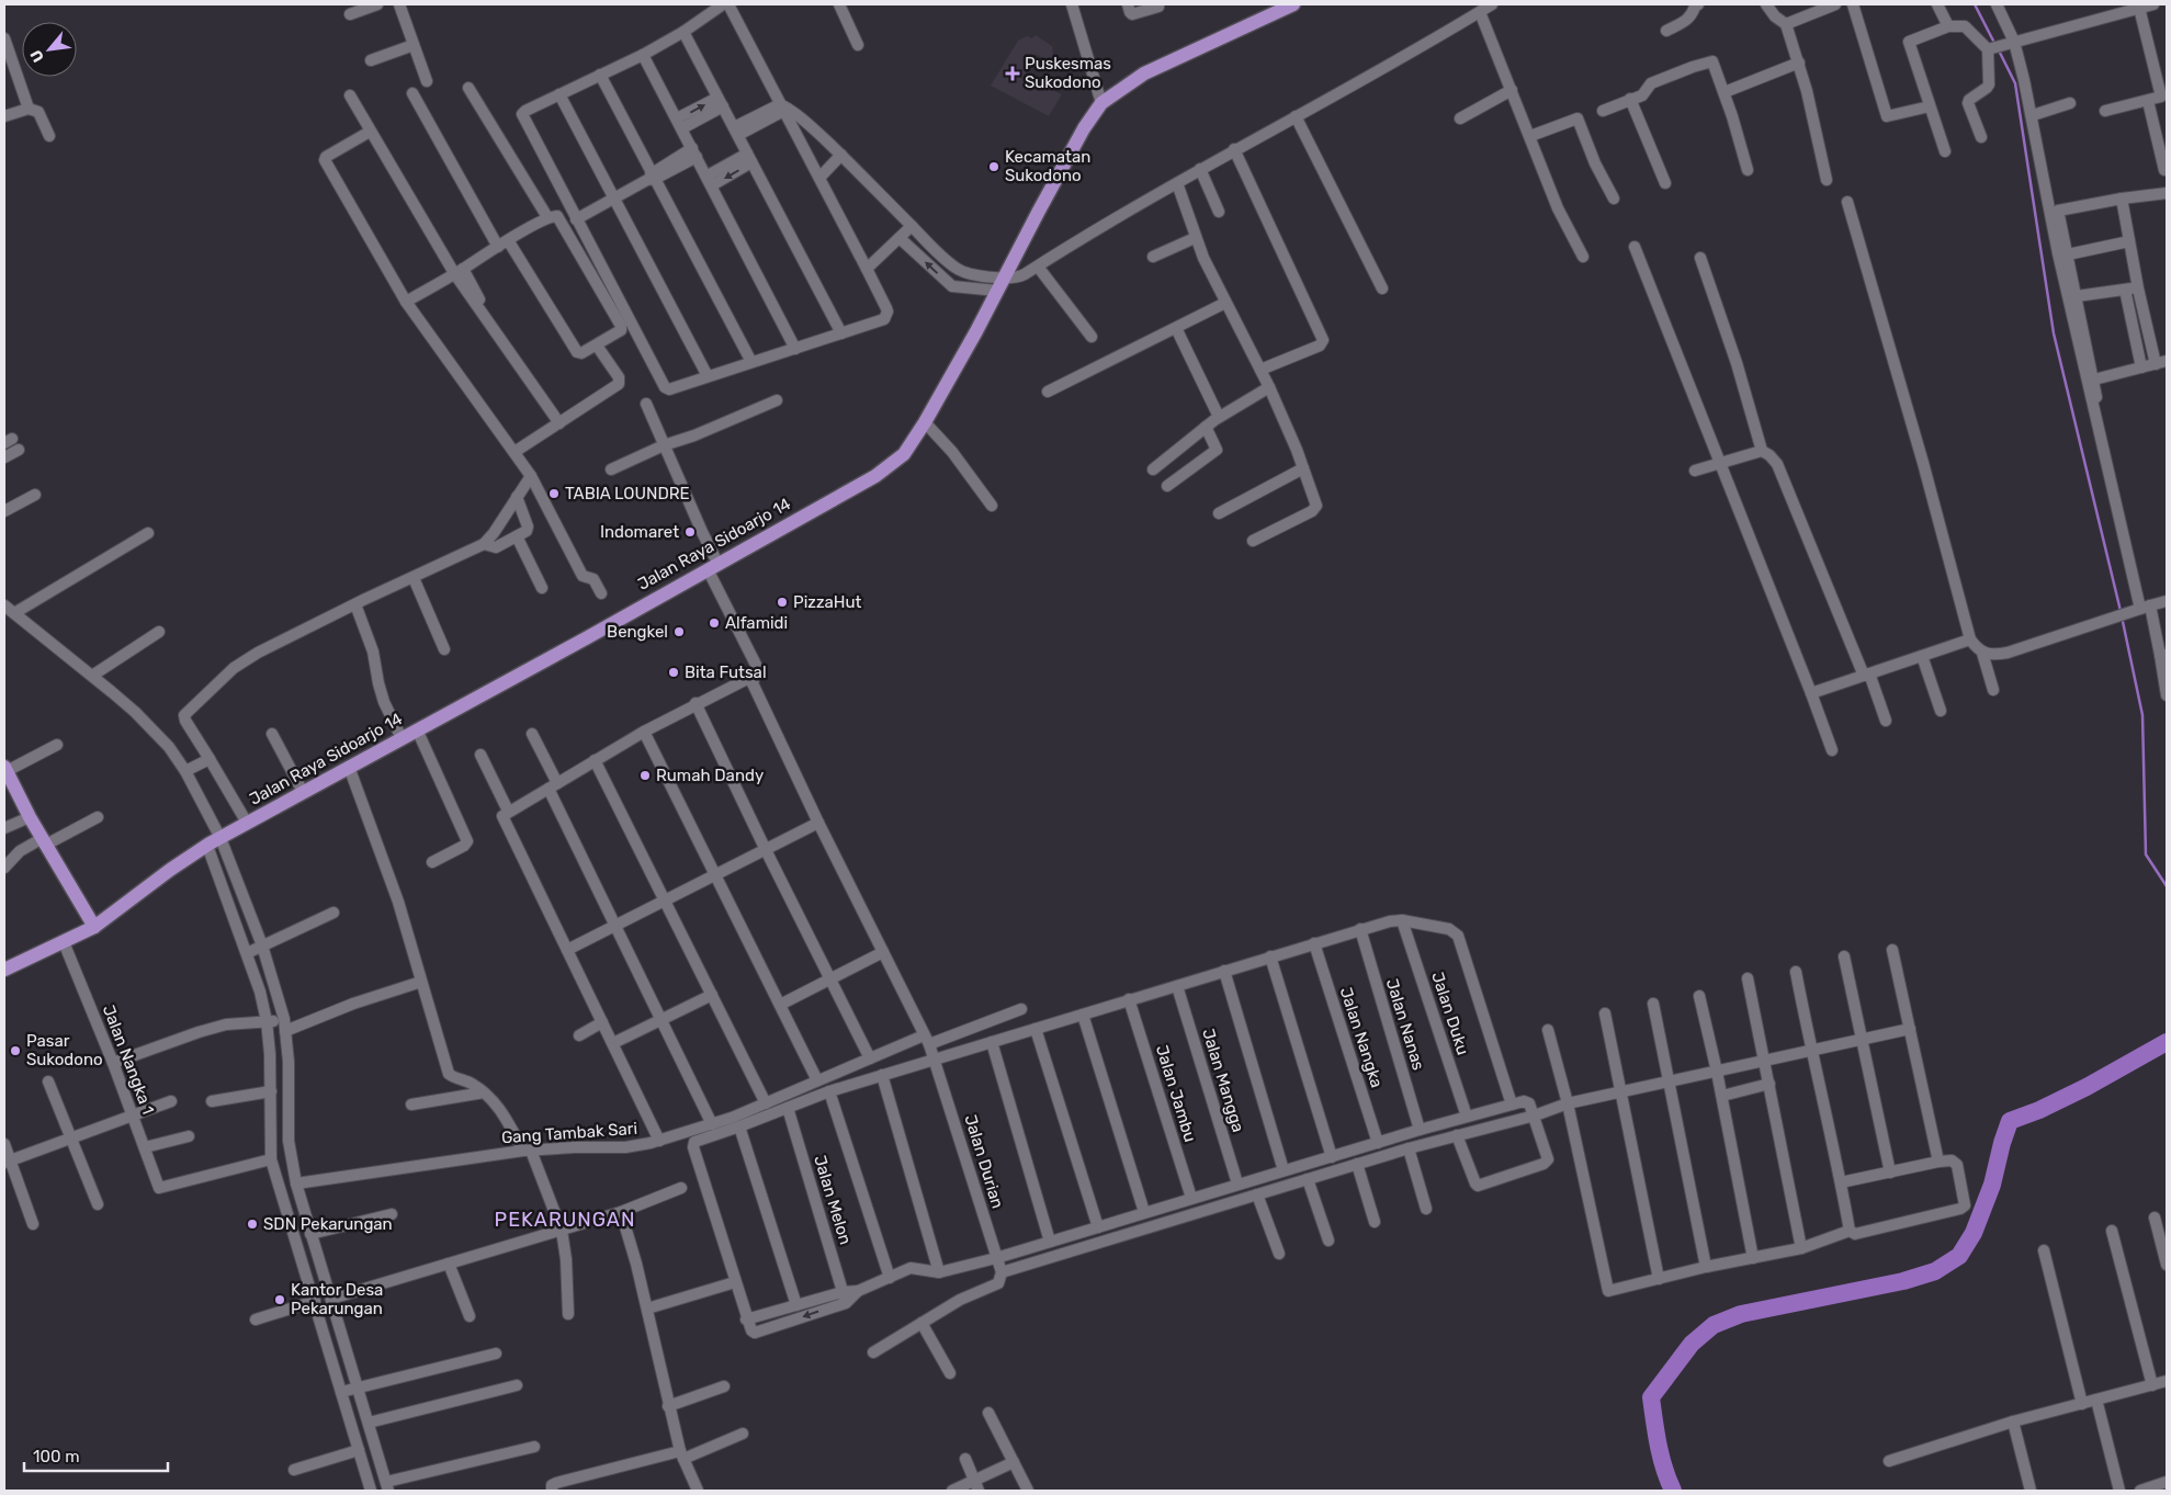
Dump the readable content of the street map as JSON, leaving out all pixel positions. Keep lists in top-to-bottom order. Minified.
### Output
{"streets":{"main road":["Jalan Raya Sidoarjo 14"],"street":["Jalan Duku","Jalan Nanas","Jalan Nangka","Jalan Nangka 1","Jalan Mangga","Jalan Jambu","Gang Tambak Sari","Jalan Durian","Jalan Melon"]},"crossings":[["Jalan Raya Sidoarjo 14","Jalan Nangka 1"],["Gang Tambak Sari","Jalan Durian"]],"districts":["PEKARUNGAN"],"places":{"health":["Puskesmas Sukodono"],"other":["Kecamatan Sukodono","TABIA LOUNDRE","Indomaret","PizzaHut","Alfamidi","Bengkel","Bita Futsal","Rumah Dandy","Pasar Sukodono","SDN Pekarungan","Kantor Desa Pekarungan"]},"scale_bar":"100 m","north":"bottom left"}
